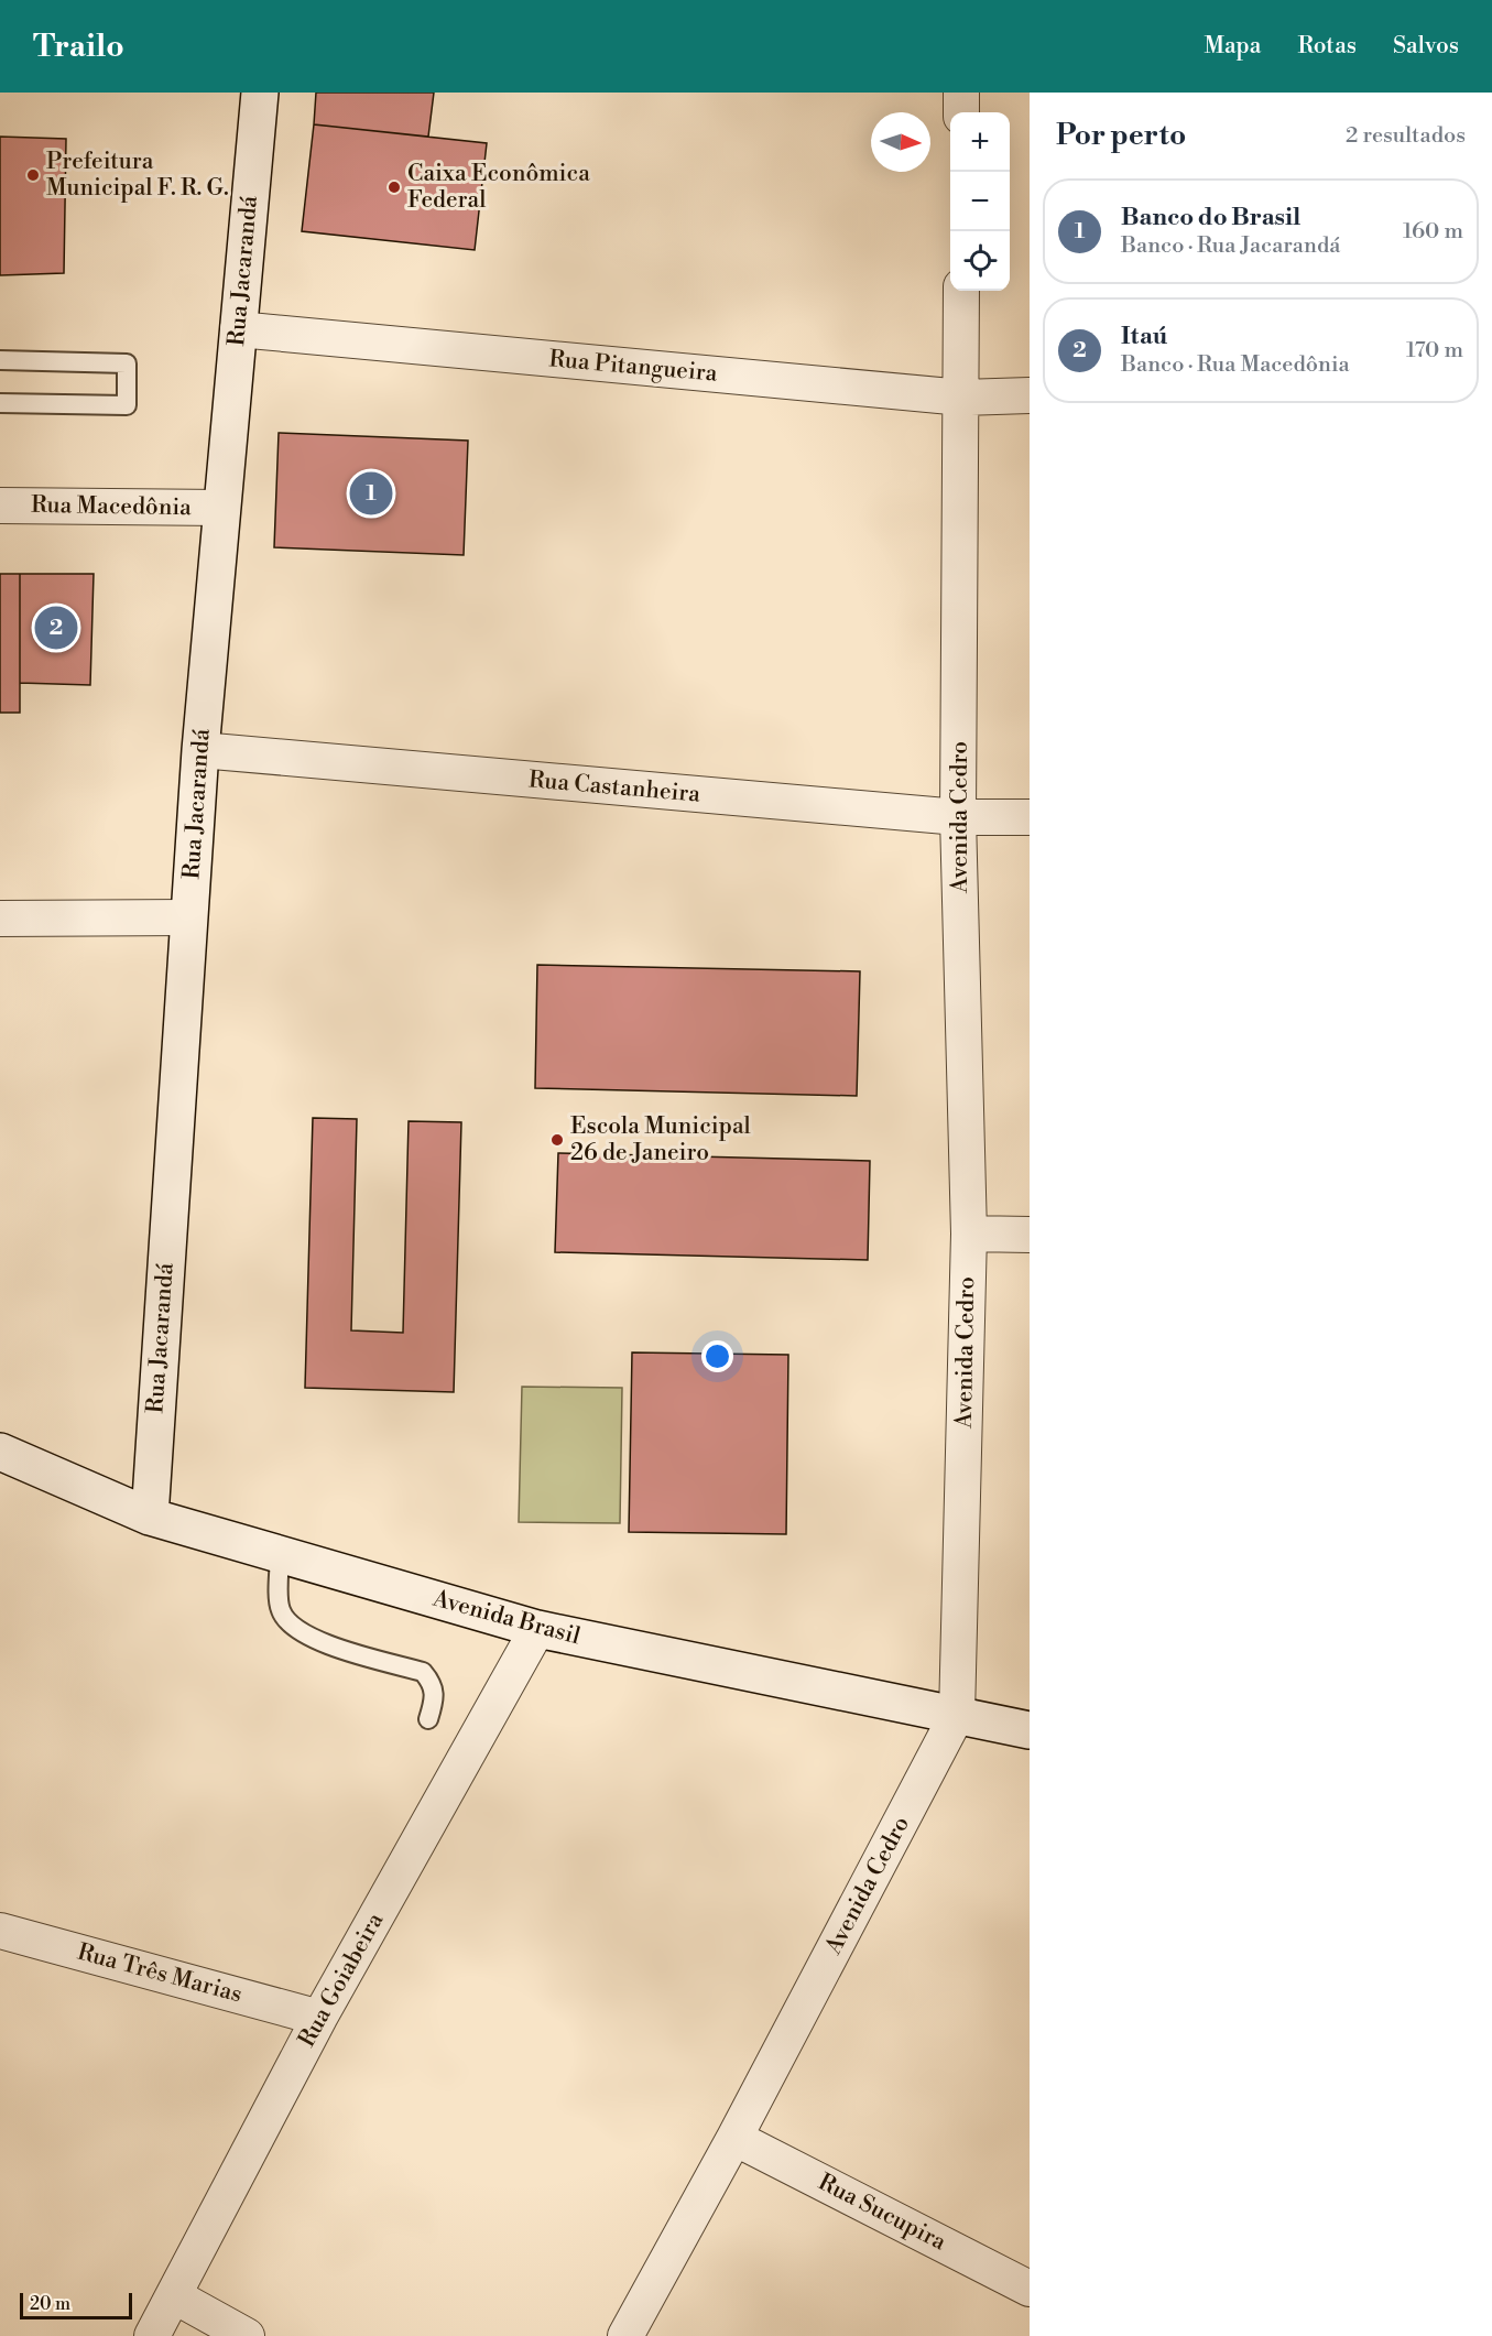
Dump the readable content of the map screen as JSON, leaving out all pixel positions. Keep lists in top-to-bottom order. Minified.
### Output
{"streets":{"street":["Rua Jacarandá","Rua Pitangueira","Rua Macedônia","Rua Castanheira","Avenida Cedro","Avenida Brasil","Rua Três Marias","Rua Goiabeira","Rua Sucupira"]},"crossings":[["Rua Jacarandá","Rua Pitangueira"],["Rua Jacarandá","Rua Macedônia"],["Rua Jacarandá","Rua Castanheira"],["Rua Jacarandá","Avenida Brasil"],["Rua Pitangueira","Avenida Cedro"],["Rua Castanheira","Avenida Cedro"],["Avenida Cedro","Avenida Brasil"],["Avenida Cedro","Rua Sucupira"],["Avenida Brasil","Rua Goiabeira"],["Rua Três Marias","Rua Goiabeira"]],"places":["Prefeitura Municipal F. R. G.","Caixa Econômica Federal","Escola Municipal 26 de Janeiro"],"scale_bar":"20 m","north":"right","page":{"header":"Trailo","nav":["Mapa","Rotas","Salvos"],"heading":["Por perto","2 resultados"],"map_buttons":["+","−"],"list":[{"mark":"1","name":"Banco do Brasil","note":"Banco · Rua Jacarandá","value":"160 m"},{"mark":"2","name":"Itaú","note":"Banco · Rua Macedônia","value":"170 m"}],"pins":["1","2"],"scale":"20 m"}}
